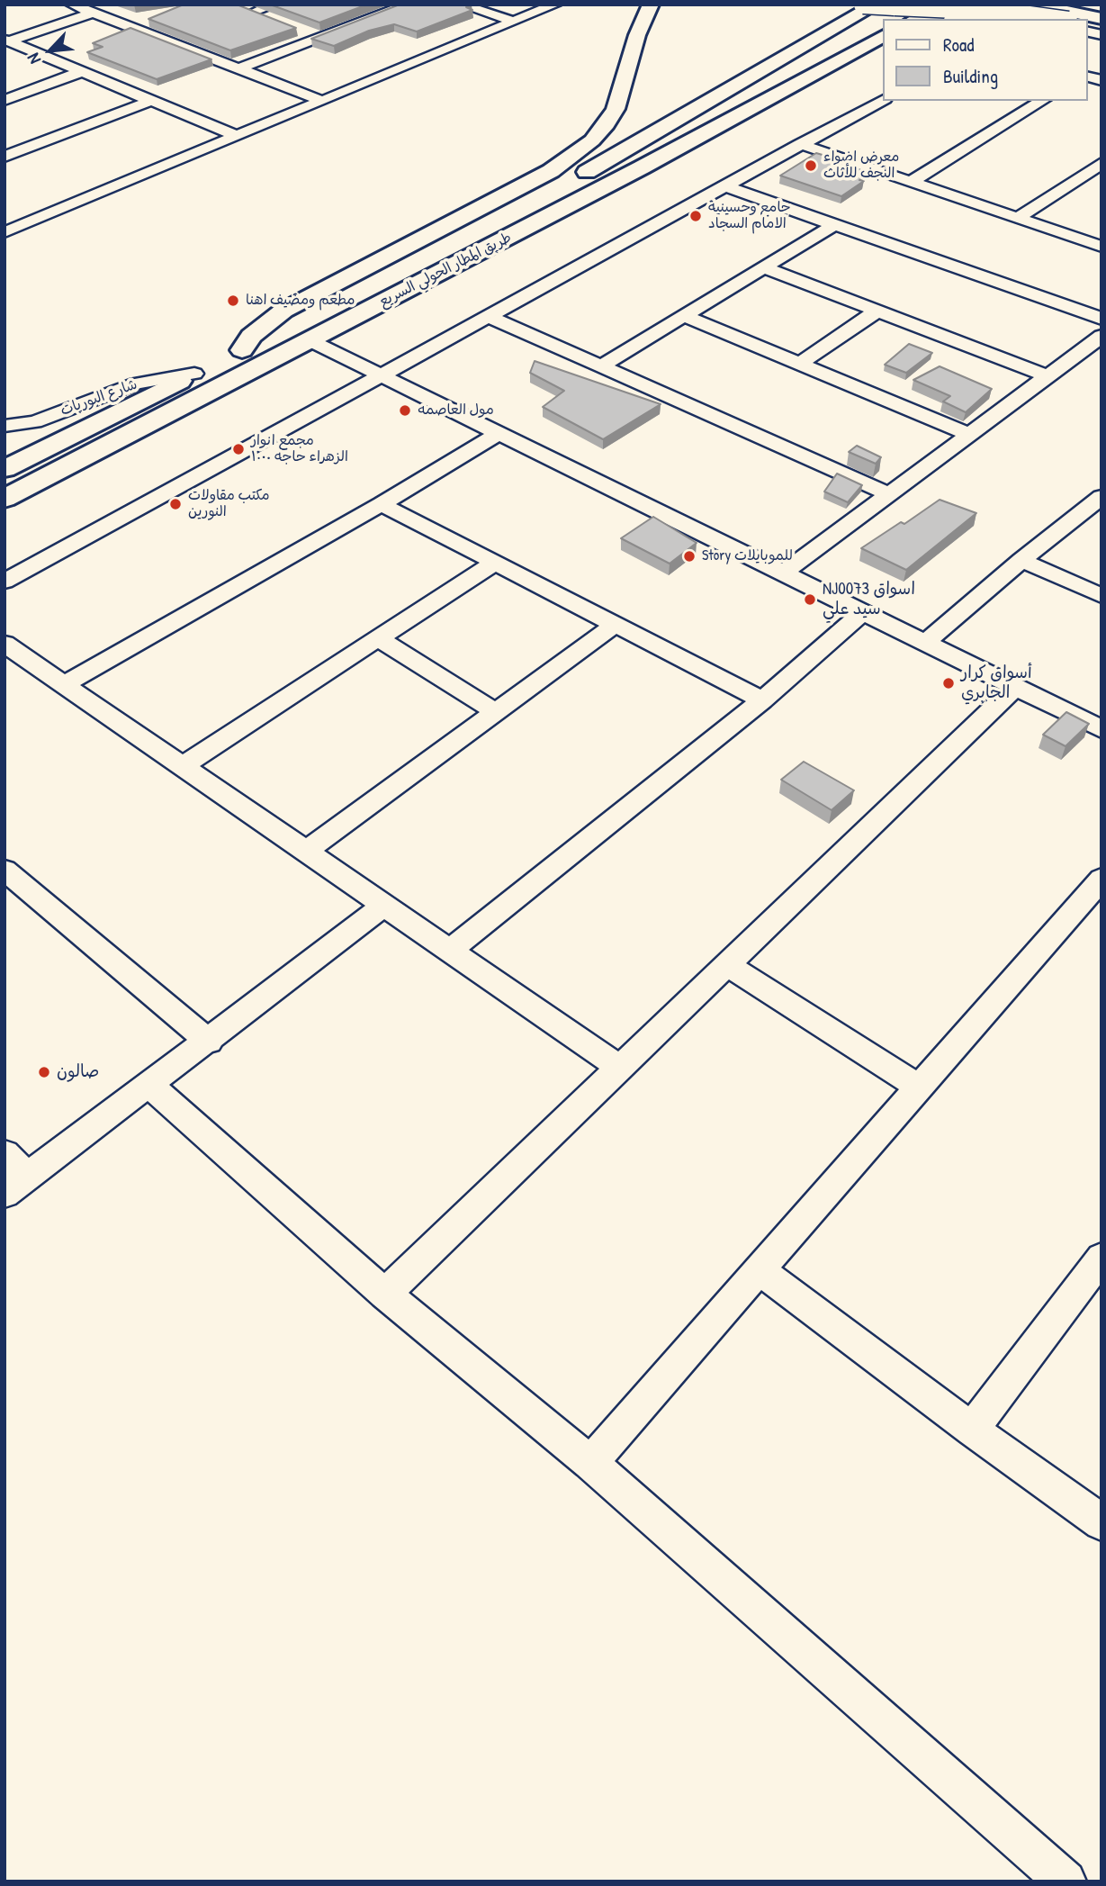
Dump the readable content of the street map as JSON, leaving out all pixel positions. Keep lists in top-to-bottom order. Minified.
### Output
{"streets":{"main road":["طريق المطار الحولي السريع"],"street":["شارع البوريات"]},"crossings":[["طريق المطار الحولي السريع","شارع البوريات"]],"places":["معرض اضواء النجف للأثاث","جامع وحسينية الامام السجاد","مطعم ومضيف اهنا","مول العاصمه","مجمع انوار الزهراء حاجه ١٠٠٠","مكتب مقاولات النورين","Story للموبايلات","NJ0073 اسواق سيد علي","أسواق كرار الجابري","صالون"],"legend":["Road","Building"],"north":"bottom left"}
